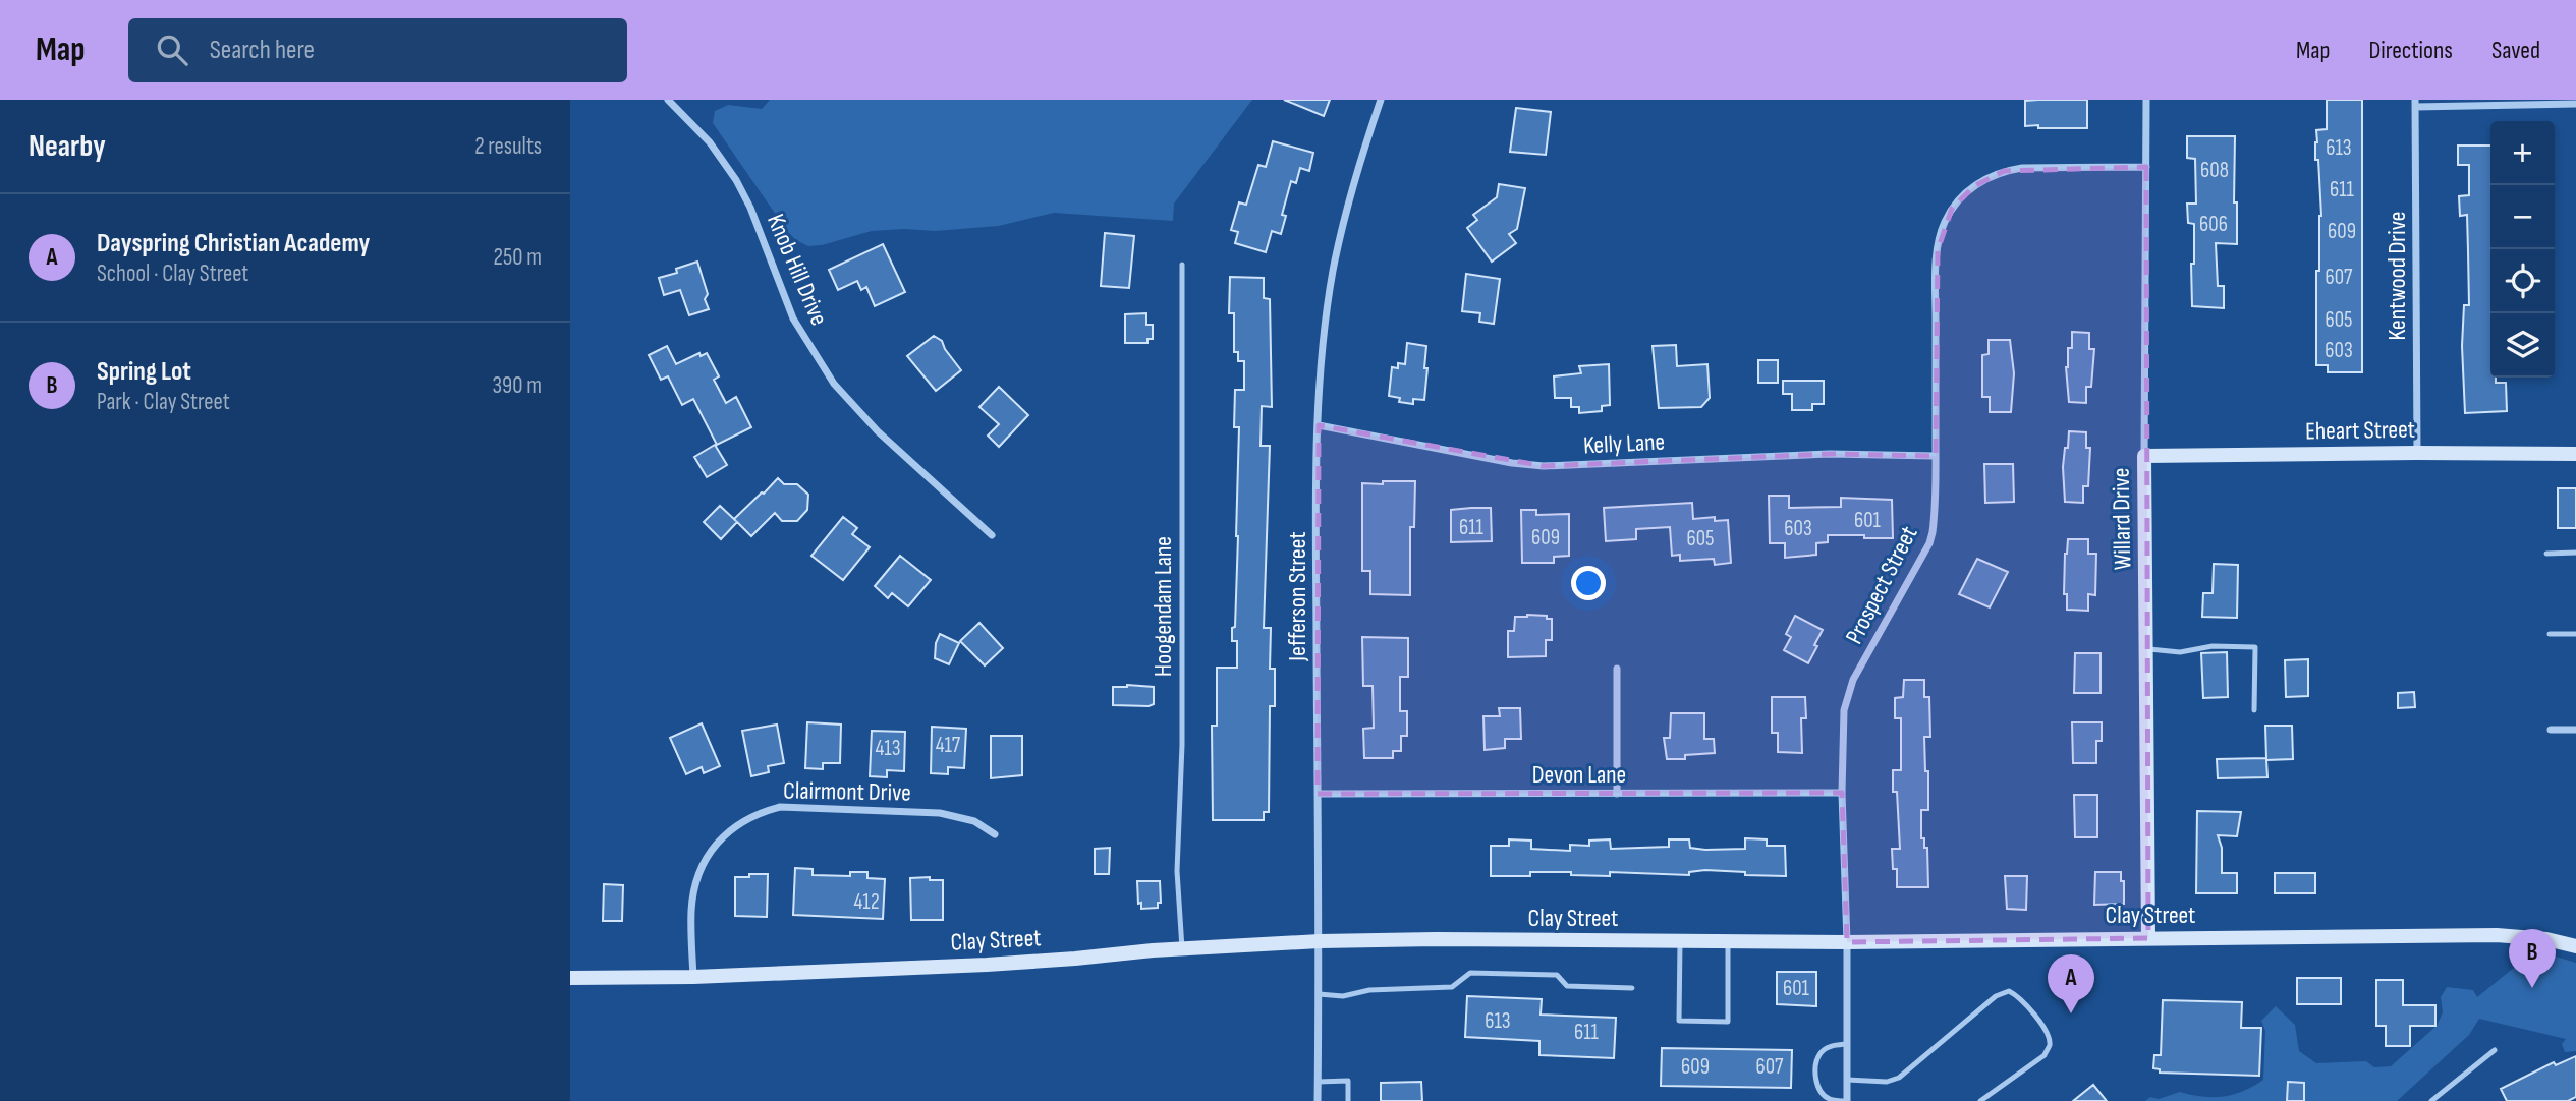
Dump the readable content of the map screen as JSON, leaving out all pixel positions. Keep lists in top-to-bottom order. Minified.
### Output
{"streets":{"street":["Knob Hill Drive","Kentwood Drive","Eheart Street","Kelly Lane","Willard Drive","Prospect Street","Jefferson Street","Devon Lane","Clairmont Drive","Clay Street"],"lane":["Hoogendam Lane"]},"crossings":[["Kentwood Drive","Eheart Street"],["Eheart Street","Willard Drive"],["Kelly Lane","Prospect Street"],["Kelly Lane","Jefferson Street"],["Willard Drive","Prospect Street"],["Willard Drive","Clay Street"],["Prospect Street","Devon Lane"],["Prospect Street","Clay Street"],["Jefferson Street","Devon Lane"],["Jefferson Street","Clay Street"],["Hoogendam Lane","Clay Street"],["Clairmont Drive","Clay Street"]],"house_numbers":["613","608","611","606","609","607","605","603","601","611","603","609","605","417","413","412","601","613","611","609","607"],"page":{"header":"Map","search":"Search here","nav":["Map","Directions","Saved"],"heading":["Nearby","2 results"],"map_buttons":["+","−"],"list":[{"mark":"A","name":"Dayspring Christian Academy","note":"School · Clay Street","value":"250 m"},{"mark":"B","name":"Spring Lot","note":"Park · Clay Street","value":"390 m"}],"pins":["B","A"]}}
